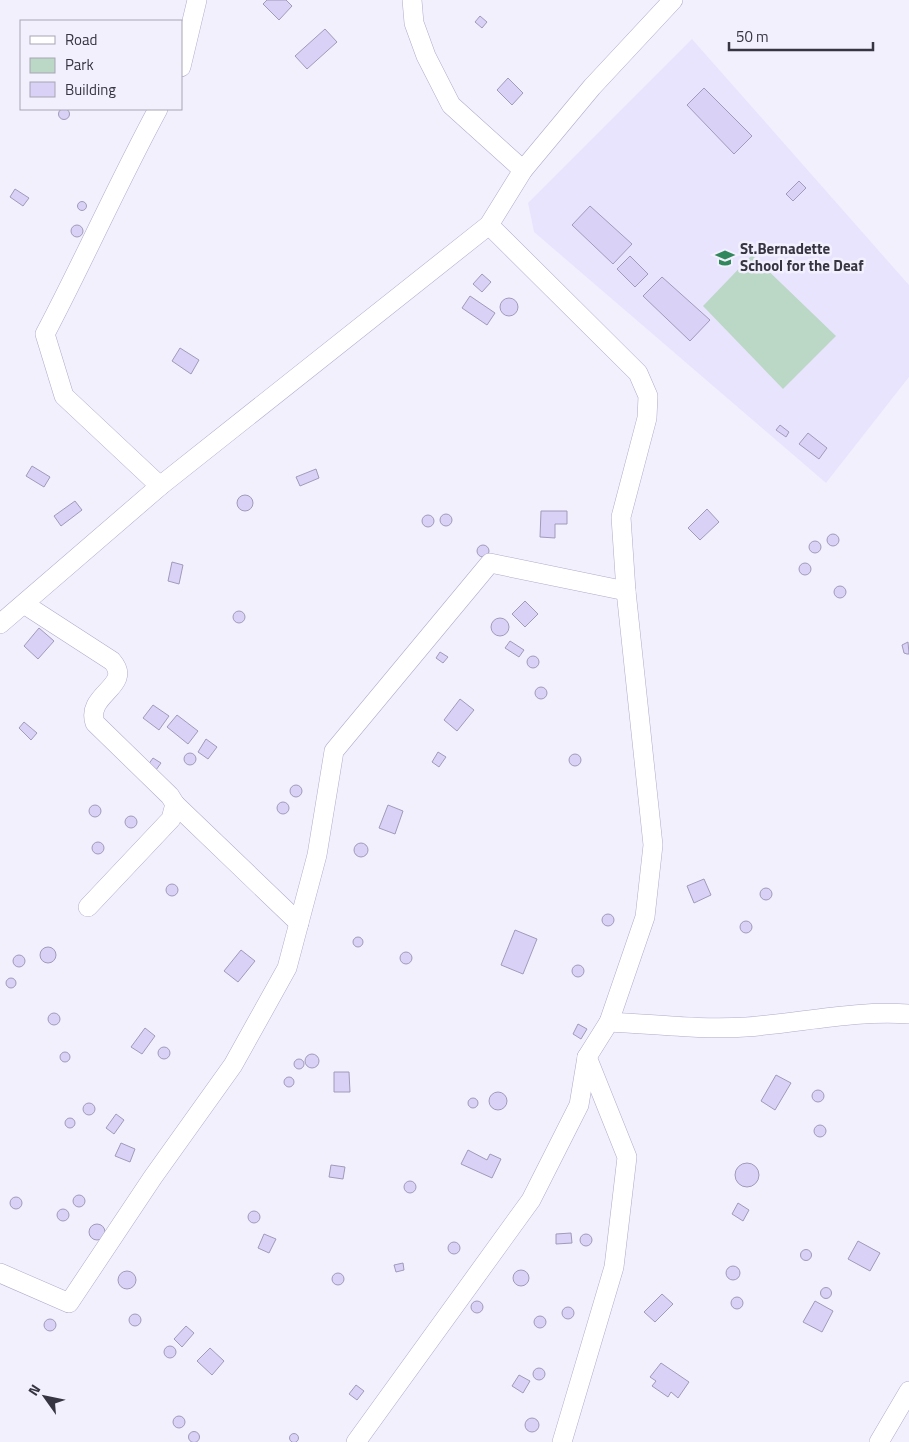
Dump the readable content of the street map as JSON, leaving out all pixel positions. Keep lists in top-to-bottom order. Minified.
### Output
{"places":{"school or university":["St.Bernadette School for the Deaf"]},"legend":["Road","Park","Building"],"scale_bar":"50 m","north":"top left"}
